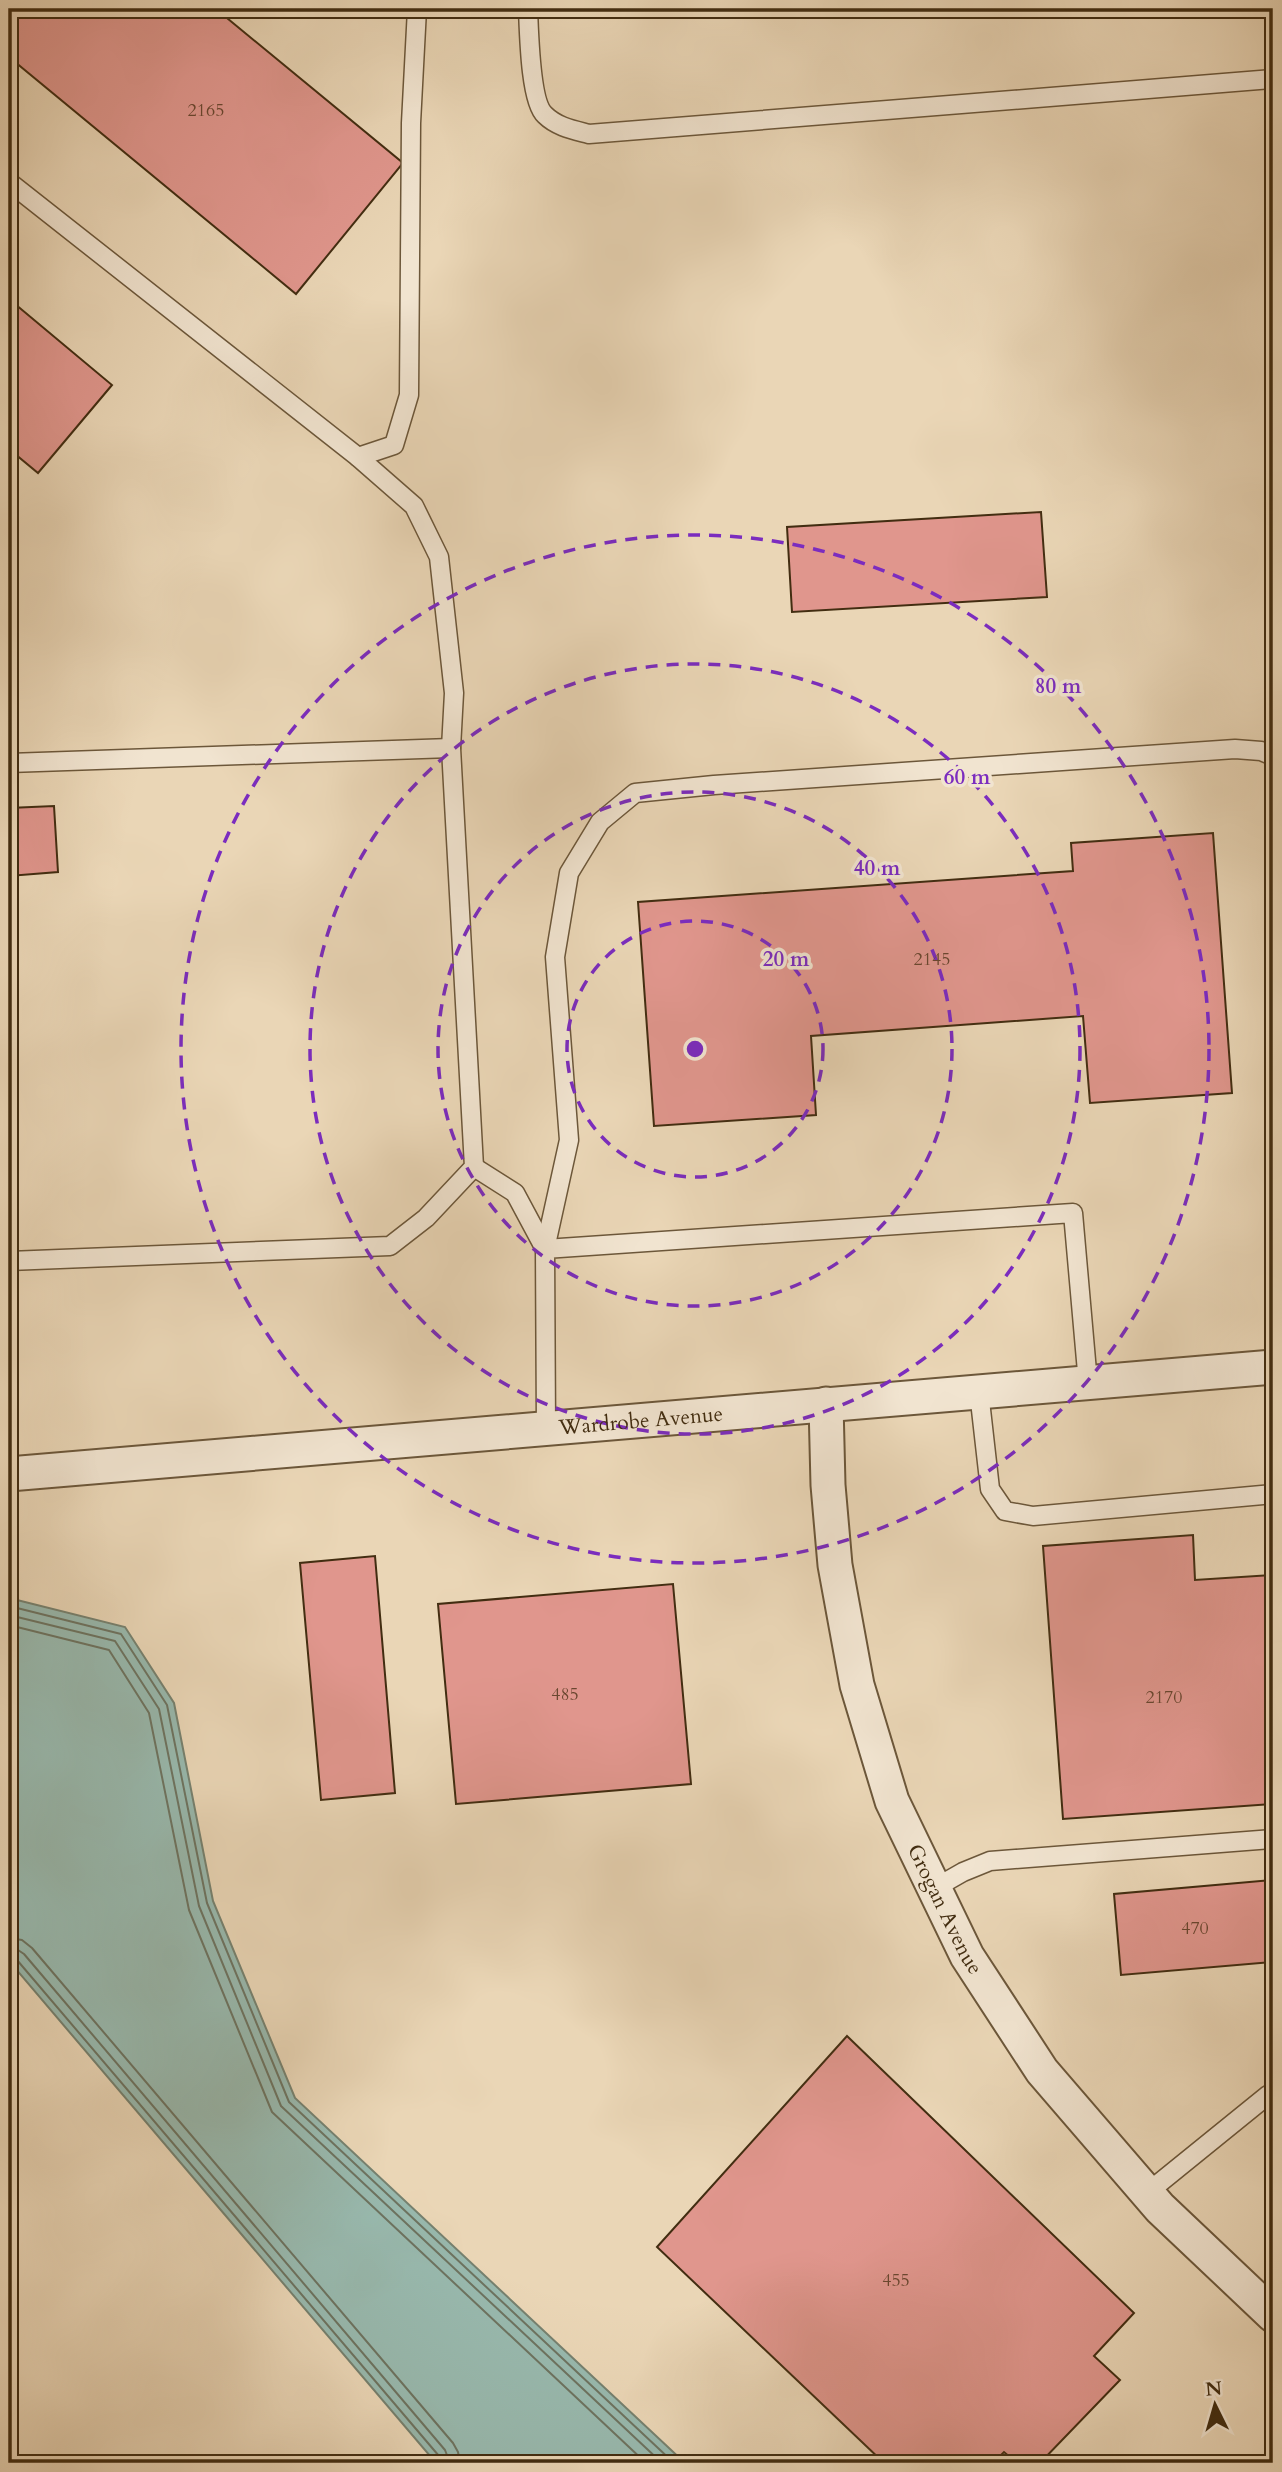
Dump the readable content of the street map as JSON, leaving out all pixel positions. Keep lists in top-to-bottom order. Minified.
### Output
{"streets":{"street":["Wardrobe Avenue","Grogan Avenue"]},"crossings":[["Wardrobe Avenue","Grogan Avenue"]],"house_numbers":["2165","2145","485","2170","470","455"],"north":"top","rings":["80 m","60 m","40 m","20 m"]}
